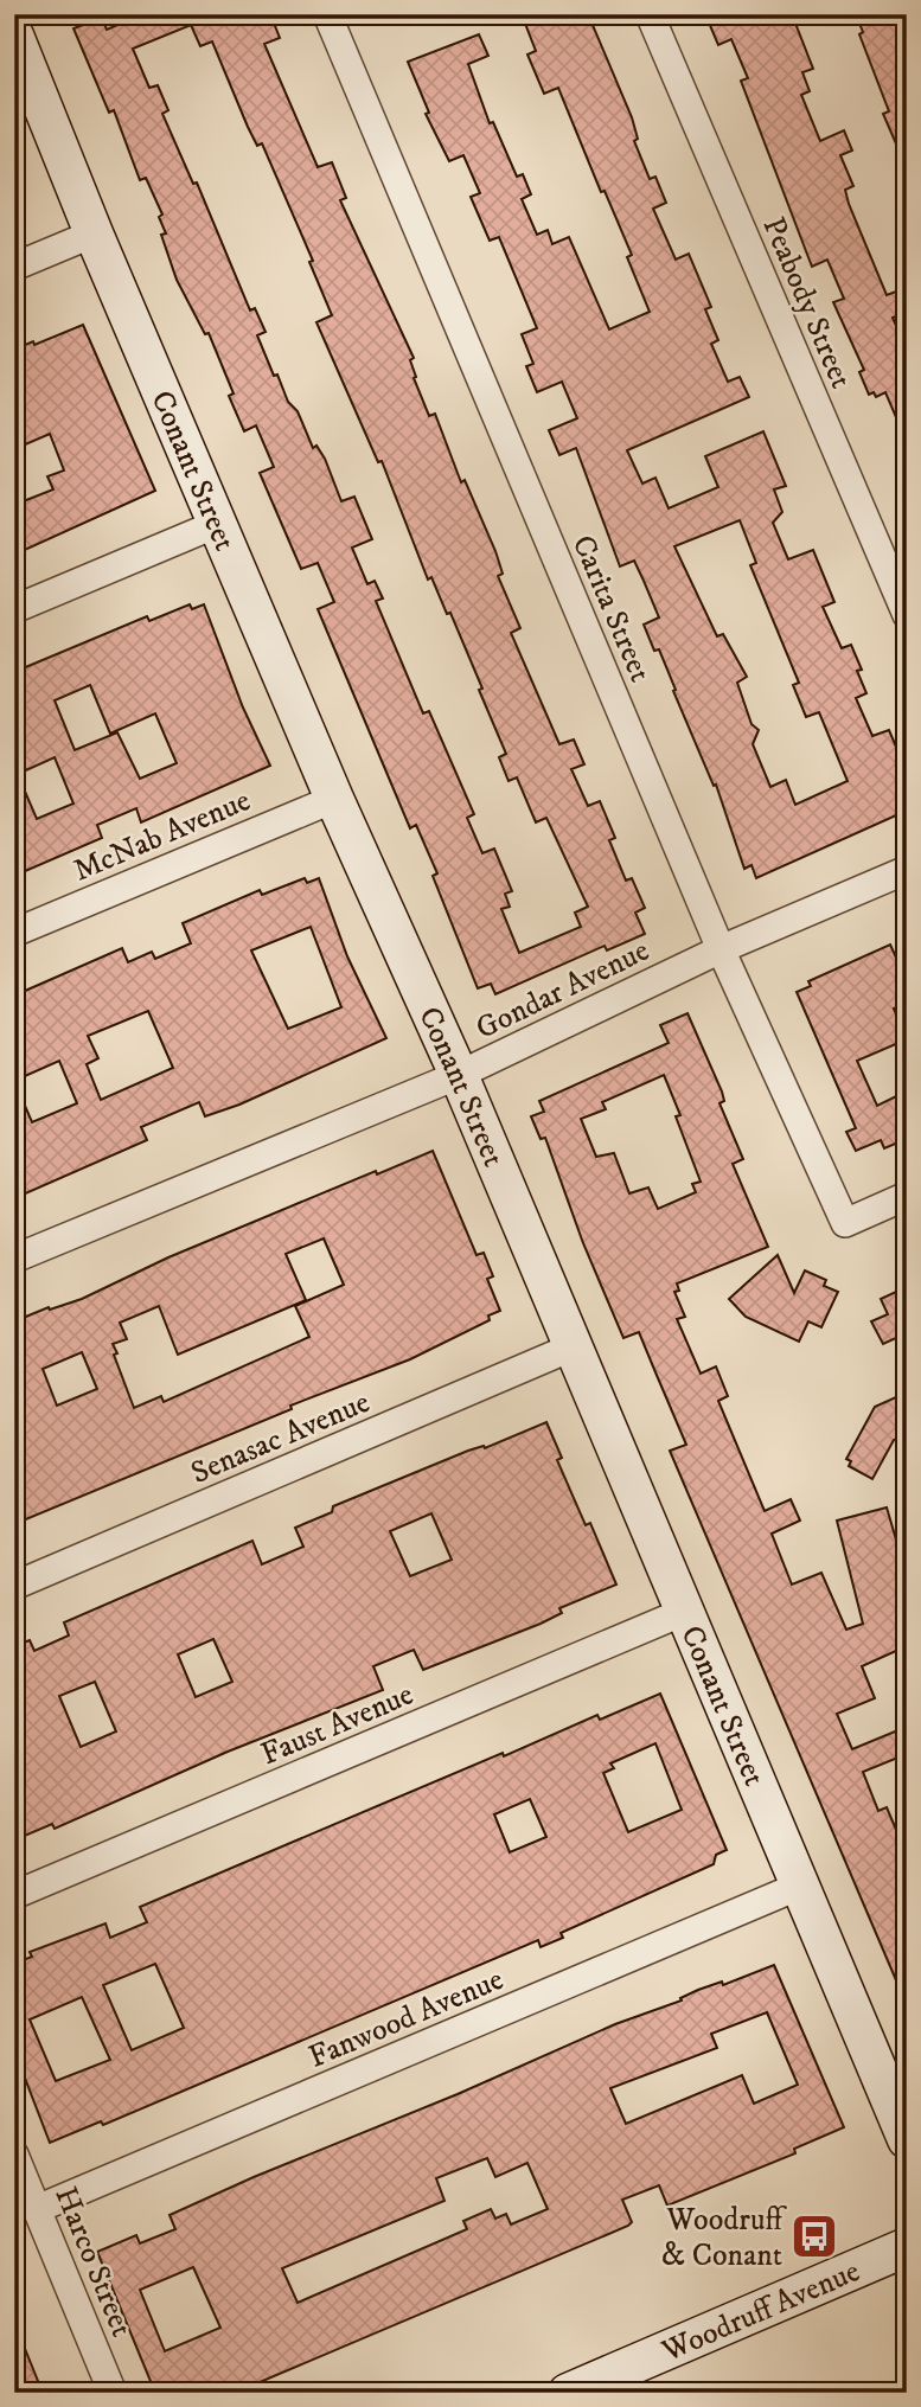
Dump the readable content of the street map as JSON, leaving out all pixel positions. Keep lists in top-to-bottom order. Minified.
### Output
{"streets":{"street":["Peabody Street","Conant Street","Carita Street","McNab Avenue","Gondar Avenue","Senasac Avenue","Faust Avenue","Fanwood Avenue","Harco Street","Woodruff Avenue"]},"crossings":[["Conant Street","McNab Avenue"],["Conant Street","Gondar Avenue"],["Conant Street","Senasac Avenue"],["Conant Street","Faust Avenue"],["Conant Street","Fanwood Avenue"],["Carita Street","Gondar Avenue"],["Fanwood Avenue","Harco Street"]],"places":{"bus stop":["Woodruff & Conant"]}}
